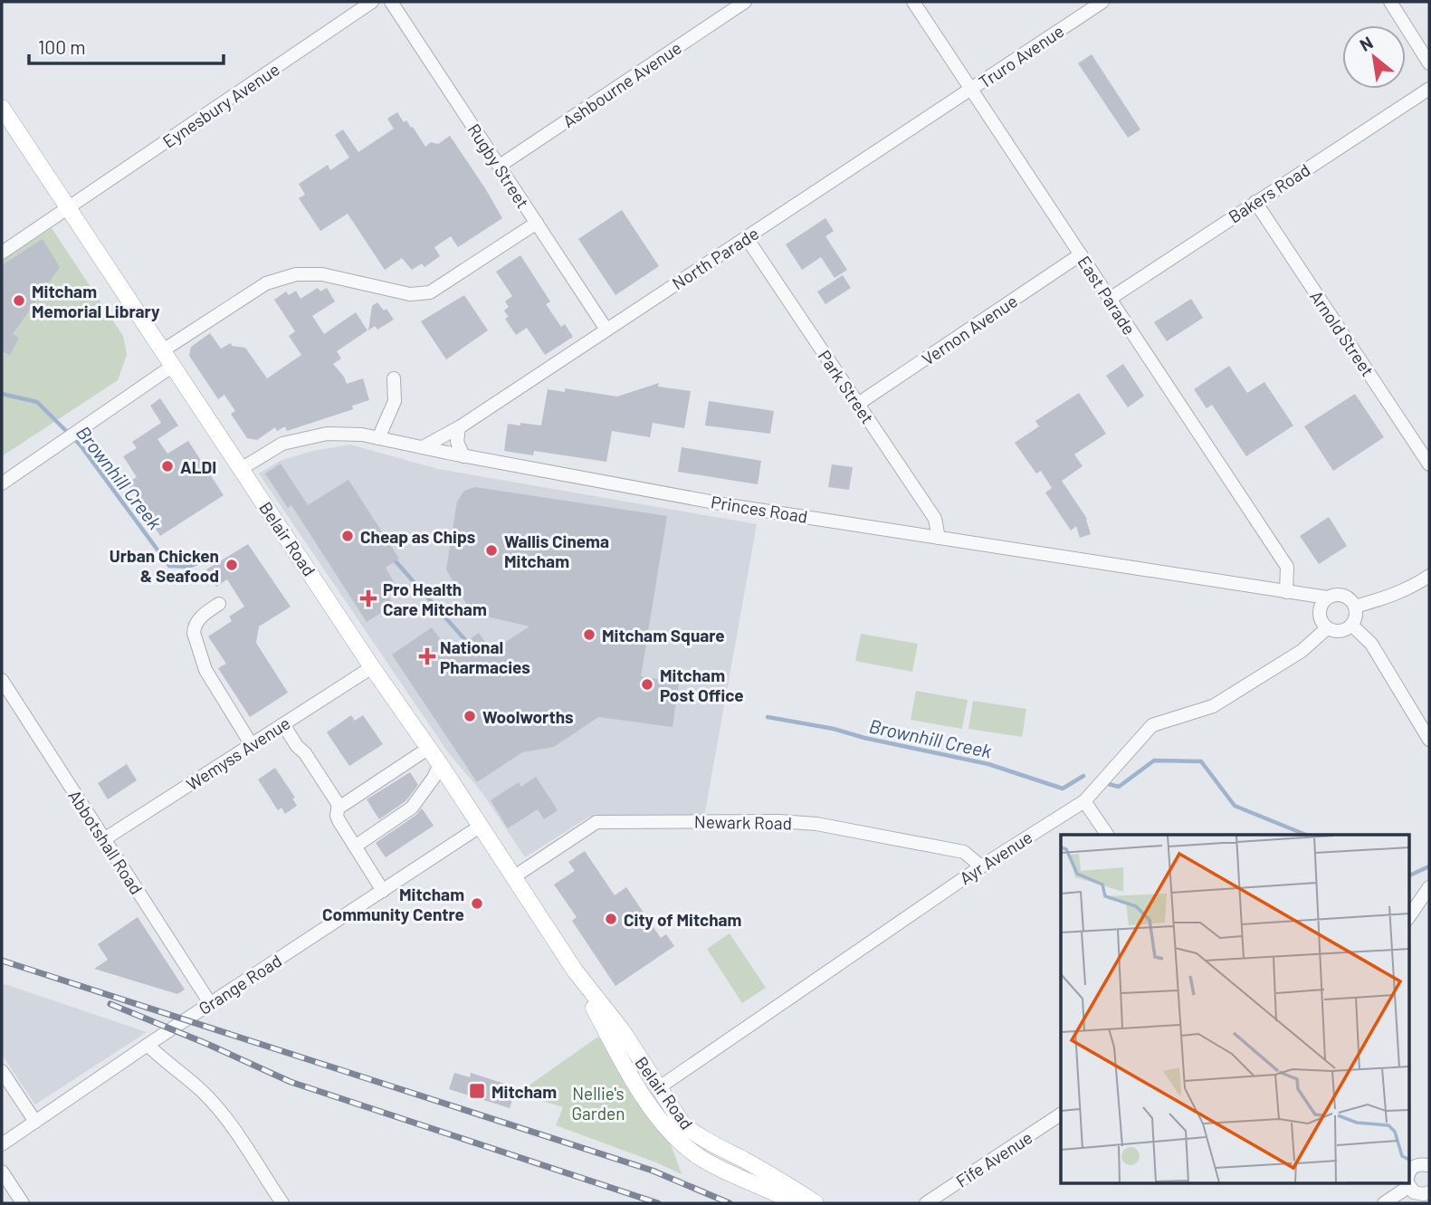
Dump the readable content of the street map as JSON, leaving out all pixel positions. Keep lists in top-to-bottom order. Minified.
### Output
{"streets":{"main road":["Belair Road"],"street":["Truro Avenue","Ashbourne Avenue","Eynesbury Avenue","Rugby Street","Bakers Road","North Parade","East Parade","Vernon Avenue","Arnold Street","Park Street","Princes Road","Wemyss Avenue","Newark Road","Abbotshall Road","Ayr Avenue","Grange Road","Fife Avenue"]},"crossings":[["Truro Avenue","North Parade"],["Truro Avenue","East Parade"],["Ashbourne Avenue","Rugby Street"],["Eynesbury Avenue","Belair Road"],["Rugby Street","North Parade"],["Bakers Road","East Parade"],["Bakers Road","Arnold Street"],["North Parade","East Parade"],["North Parade","Park Street"],["North Parade","Princes Road"],["East Parade","Vernon Avenue"],["East Parade","Princes Road"],["Vernon Avenue","Park Street"],["Park Street","Princes Road"],["Princes Road","Belair Road"],["Princes Road","Ayr Avenue"],["Belair Road","Wemyss Avenue"],["Belair Road","Newark Road"],["Belair Road","Ayr Avenue"],["Belair Road","Grange Road"],["Wemyss Avenue","Abbotshall Road"],["Newark Road","Ayr Avenue"],["Abbotshall Road","Grange Road"]],"water":["Brownhill Creek"],"parks":["Nellie's Garden"],"places":{"other":["Mitcham Memorial Library","ALDI","Cheap as Chips","Wallis Cinema Mitcham","Urban Chicken & Seafood","Mitcham Square","Mitcham Post Office","Woolworths","Mitcham Community Centre","City of Mitcham"],"health":["Pro Health Care Mitcham","National Pharmacies"],"transit":["Mitcham"]},"scale_bar":"100 m","north":"top left"}
